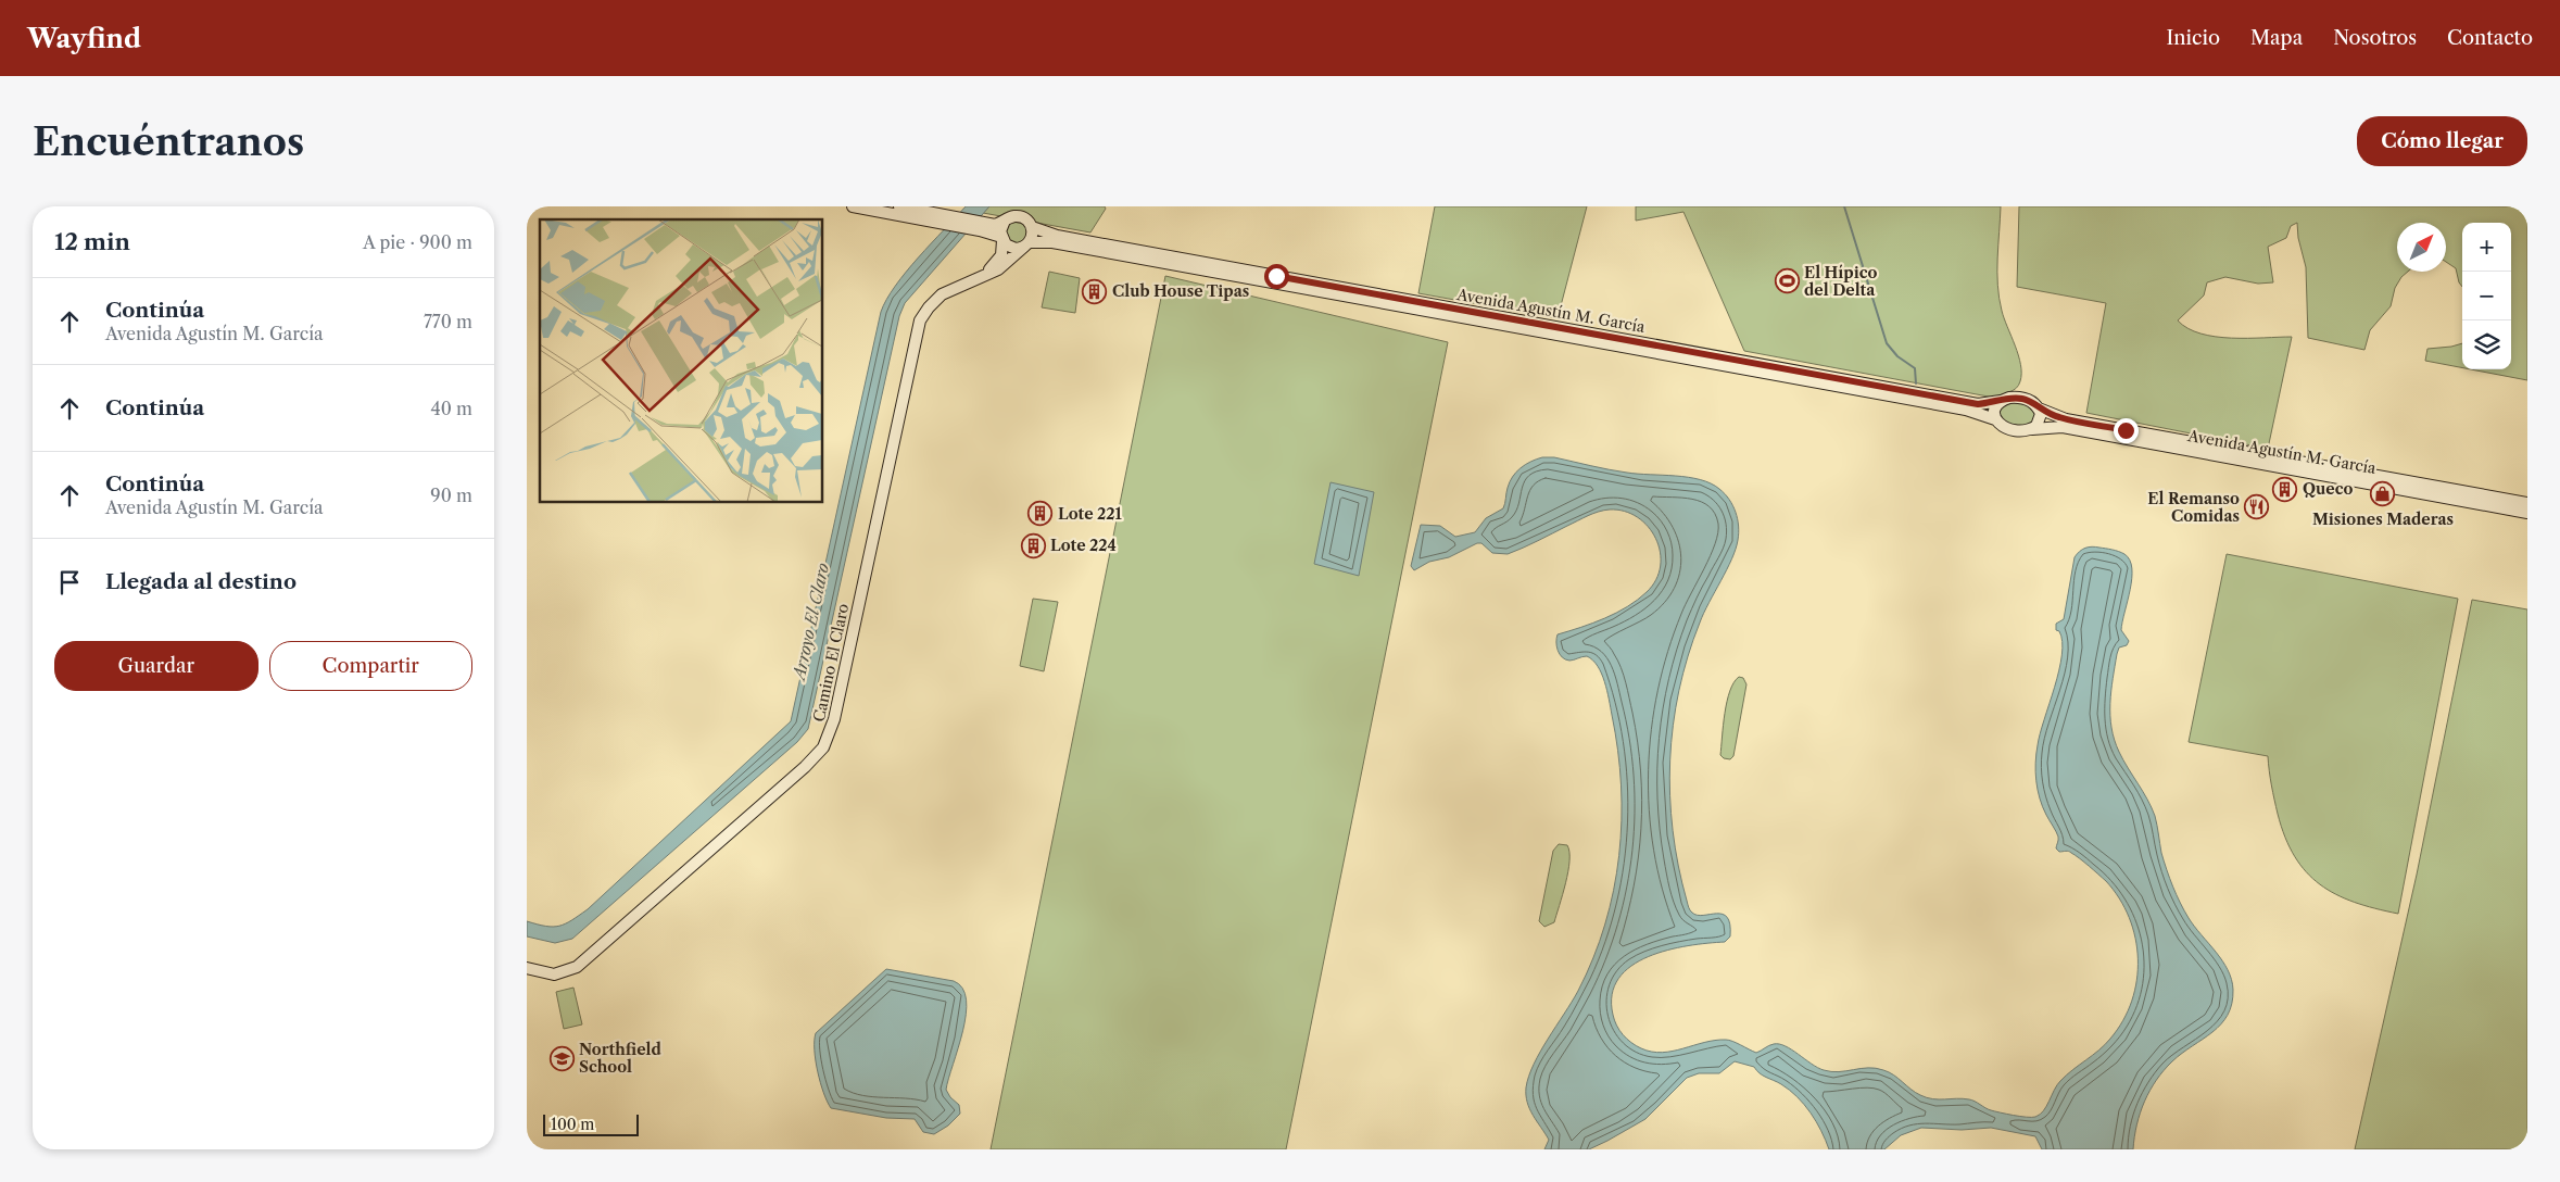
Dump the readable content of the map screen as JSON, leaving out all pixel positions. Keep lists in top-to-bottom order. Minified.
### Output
{"streets":{"main road":["Avenida Agustín M. García","Camino El Claro"]},"crossings":[["Avenida Agustín M. García","Camino El Claro"]],"water":["Arroyo El Claro"],"places":{"sports":["El Hípico del Delta"],"building":["Club House Tipas","Queco","Lote 221","Lote 224"],"shop":["Misiones Maderas"],"restaurant":["El Remanso Comidas"],"school or university":["Northfield School"]},"scale_bar":"100 m","north":"top right","page":{"header":"Wayfind","nav":["Inicio","Mapa","Nosotros","Contacto"],"buttons":["Cómo llegar",["Guardar","Compartir"]],"title":"Encuéntranos","heading":["12 min","A pie · 900 m"],"map_buttons":["+","−"],"list":[["Continúa","Avenida Agustín M. García","770 m"],["Continúa","40 m"],["Continúa","Avenida Agustín M. García","90 m"],"Llegada al destino"],"scale":"100 m"}}
